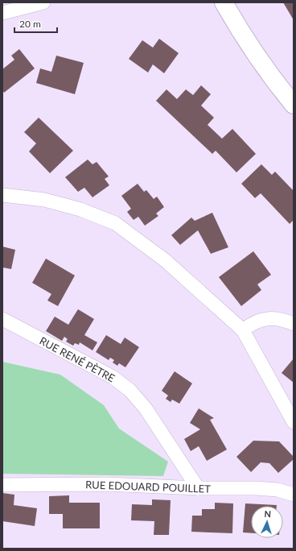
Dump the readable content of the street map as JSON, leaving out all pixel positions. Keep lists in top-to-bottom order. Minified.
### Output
{"streets":{"street":["RUE RENÉ PÈTRE","RUE EDOUARD POUILLET"]},"crossings":[["RUE RENÉ PÈTRE","RUE EDOUARD POUILLET"]],"scale_bar":"20 m","north":"top"}
